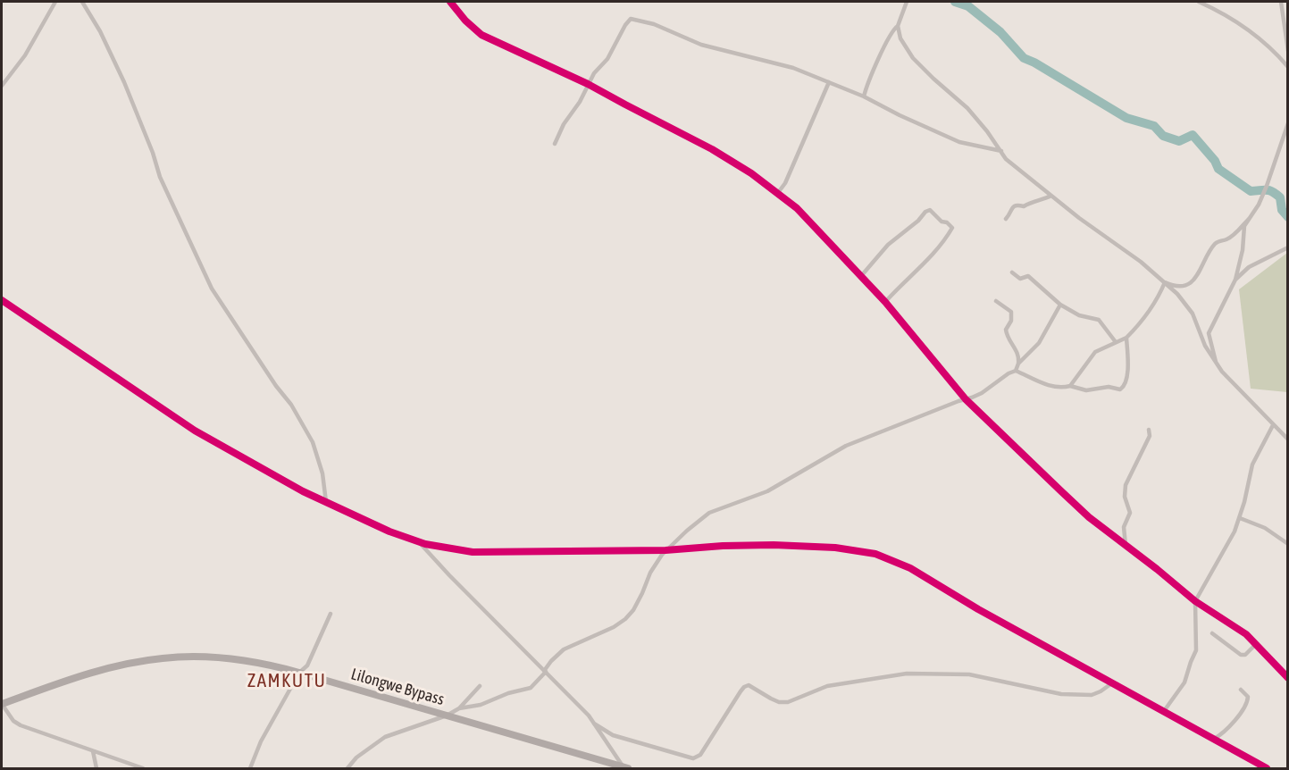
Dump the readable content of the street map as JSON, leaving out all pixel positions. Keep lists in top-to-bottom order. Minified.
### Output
{"streets":{"main road":["Lilongwe Bypass"]},"districts":["ZAMKUTU"]}
